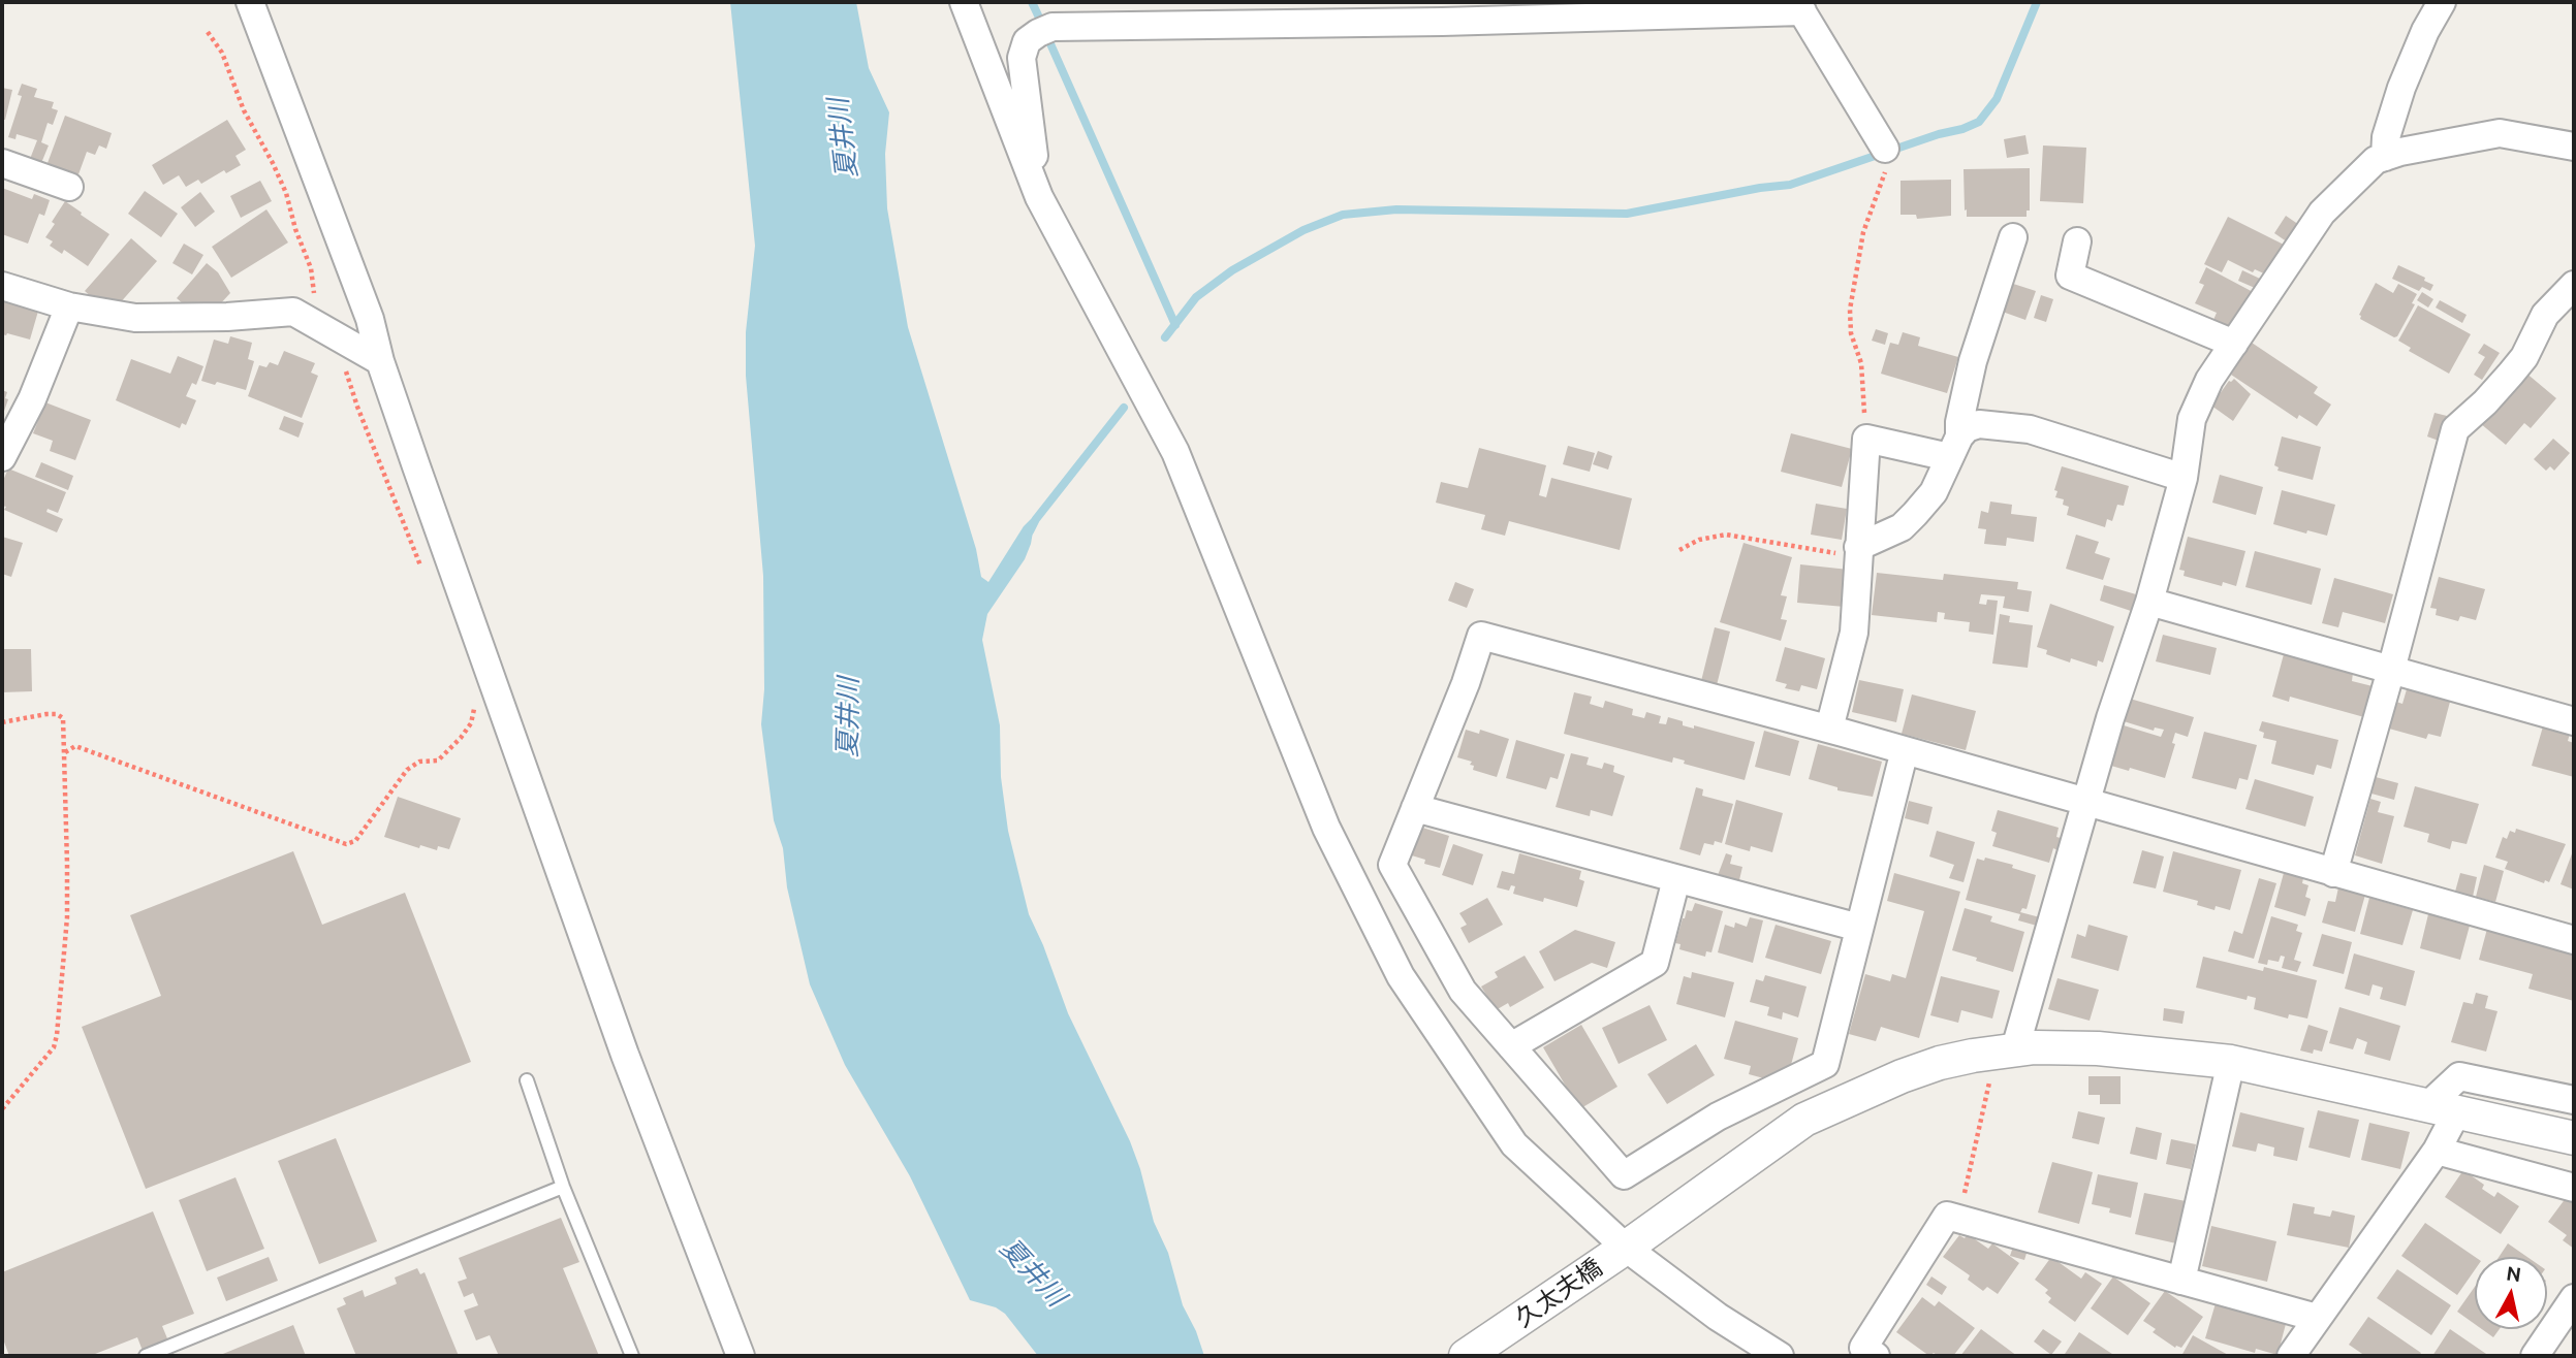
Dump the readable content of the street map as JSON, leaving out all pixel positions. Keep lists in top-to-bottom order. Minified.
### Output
{"streets":{"street":["久太夫橋"]},"water":["夏井川"],"north":"top"}
